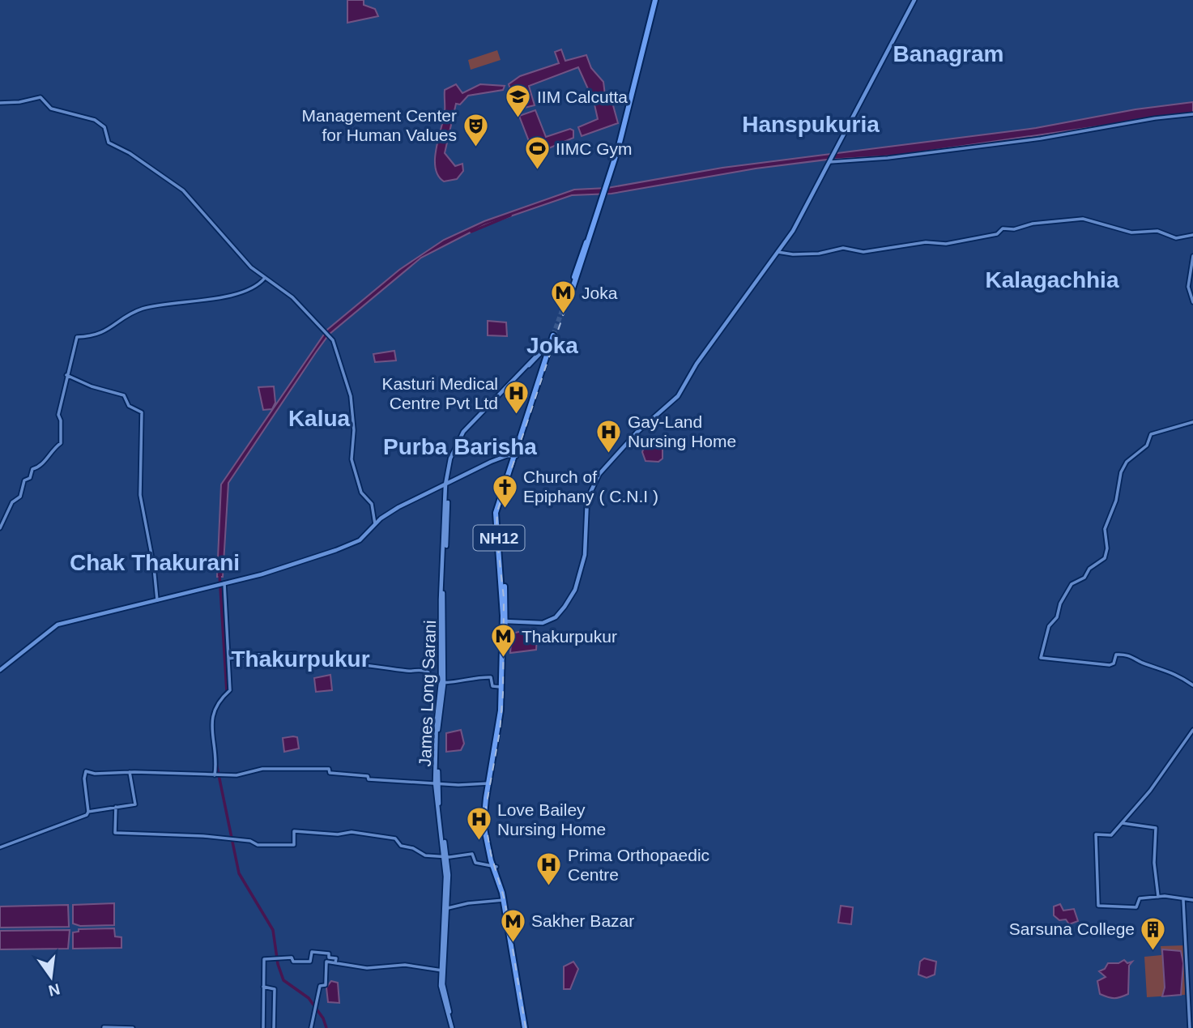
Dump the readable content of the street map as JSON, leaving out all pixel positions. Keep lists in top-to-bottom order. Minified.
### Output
{"streets":{"highway":["NH12"],"main road":["James Long Sarani"]},"crossings":[["NH12","James Long Sarani"]],"districts":["Banagram","Hanspukuria","Kalagachhia","Joka","Kalua","Purba Barisha","Chak Thakurani","Thakurpukur"],"places":{"school or university":["IIM Calcutta"],"theatre":["Management Center for Human Values"],"sports":["IIMC Gym"],"metro station":["Joka","Thakurpukur","Sakher Bazar"],"hospital":["Kasturi Medical Centre Pvt Ltd","Gay-Land Nursing Home","Love Bailey Nursing Home","Prima Orthopaedic Centre"],"church":["Church of Epiphany ( C.N.I )"],"building":["Sarsuna College"]},"north":"bottom"}
